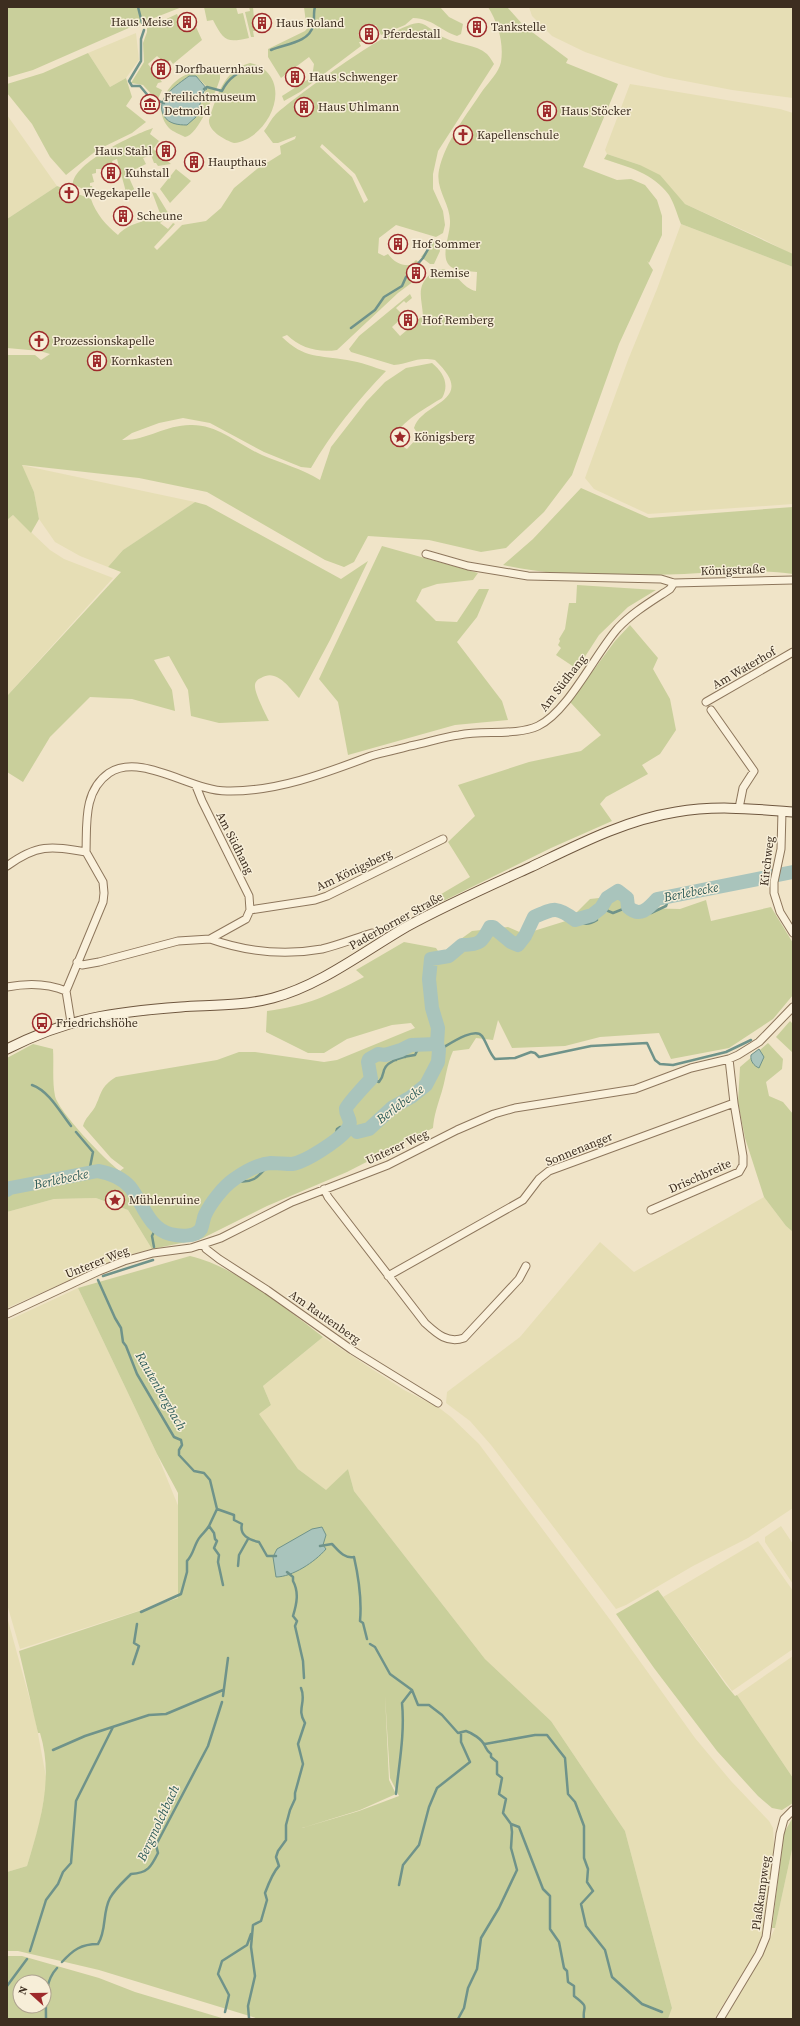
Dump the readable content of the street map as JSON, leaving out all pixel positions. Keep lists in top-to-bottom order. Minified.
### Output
{"streets":{"main road":["Paderborner Straße"],"street":["Königstraße","Am Waterhof","Am Südhang","Kirchweg","Am Königsberg","Unterer Weg","Sonnenanger","Drischbreite","Am Rautenberg","Plaßkampweg"]},"crossings":[["Königstraße","Am Südhang"],["Am Südhang","Am Königsberg"],["Kirchweg","Paderborner Straße"],["Unterer Weg","Am Rautenberg"],["Sonnenanger","Drischbreite"]],"water":["Berlebecke","Rautenbergbach","Bergmolchbach"],"places":{"building":["Haus Meise","Haus Roland","Tankstelle","Pferdestall","Dorfbauernhaus","Haus Schwenger","Haus Uhlmann","Haus Stöcker","Haus Stahl","Haupthaus","Kuhstall","Scheune","Hof Sommer","Remise","Hof Remberg","Kornkasten"],"museum":["Freilichtmuseum Detmold"],"church":["Kapellenschule","Wegekapelle","Prozessionskapelle"],"place":["Königsberg","Mühlenruine"],"bus stop":["Friedrichshöhe"]},"north":"left"}
